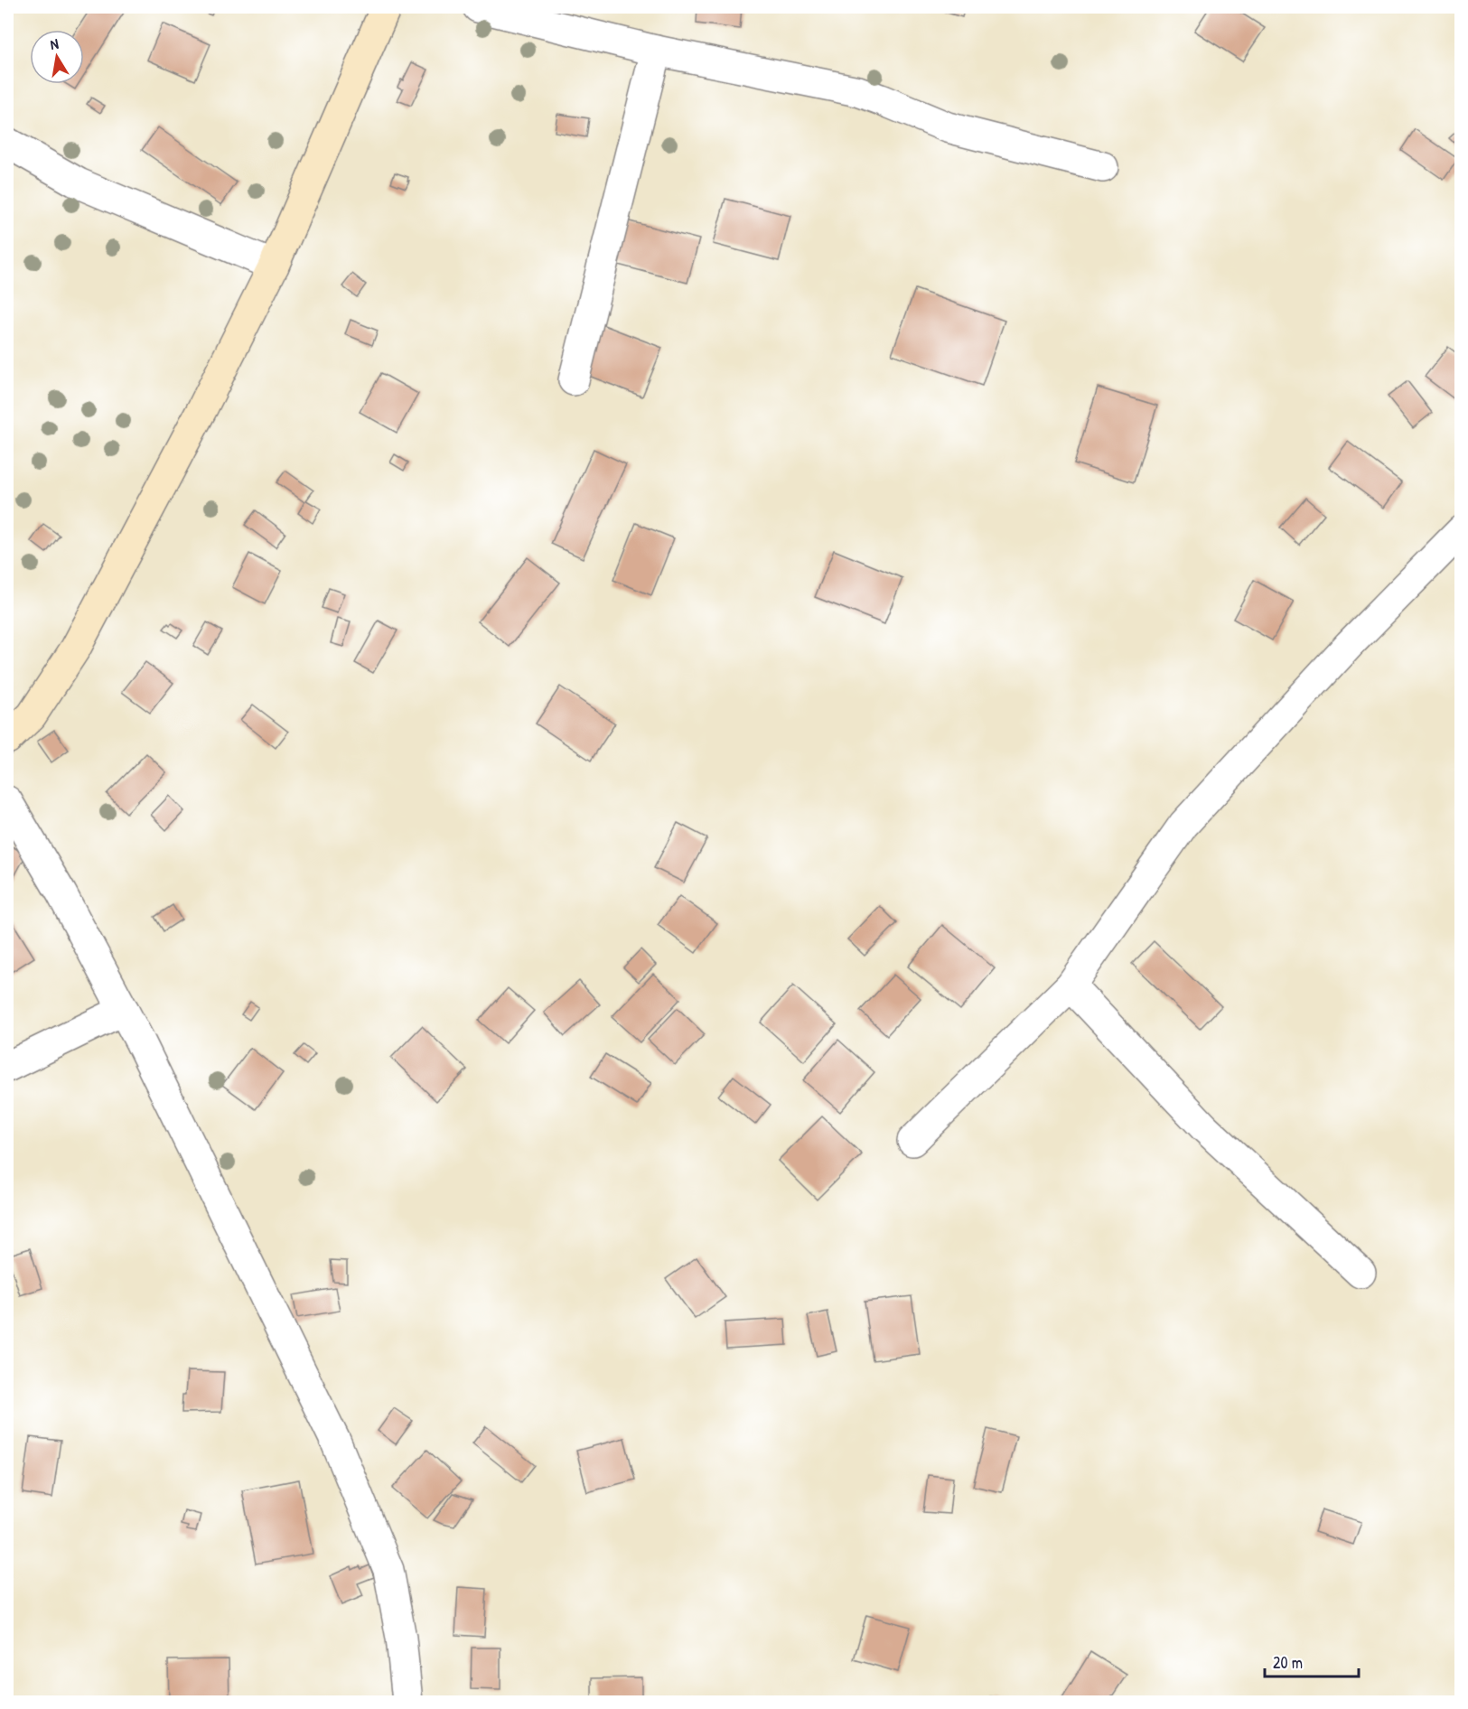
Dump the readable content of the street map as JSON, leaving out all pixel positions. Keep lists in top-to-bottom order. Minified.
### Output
{"scale_bar":"20 m","north":"top"}
